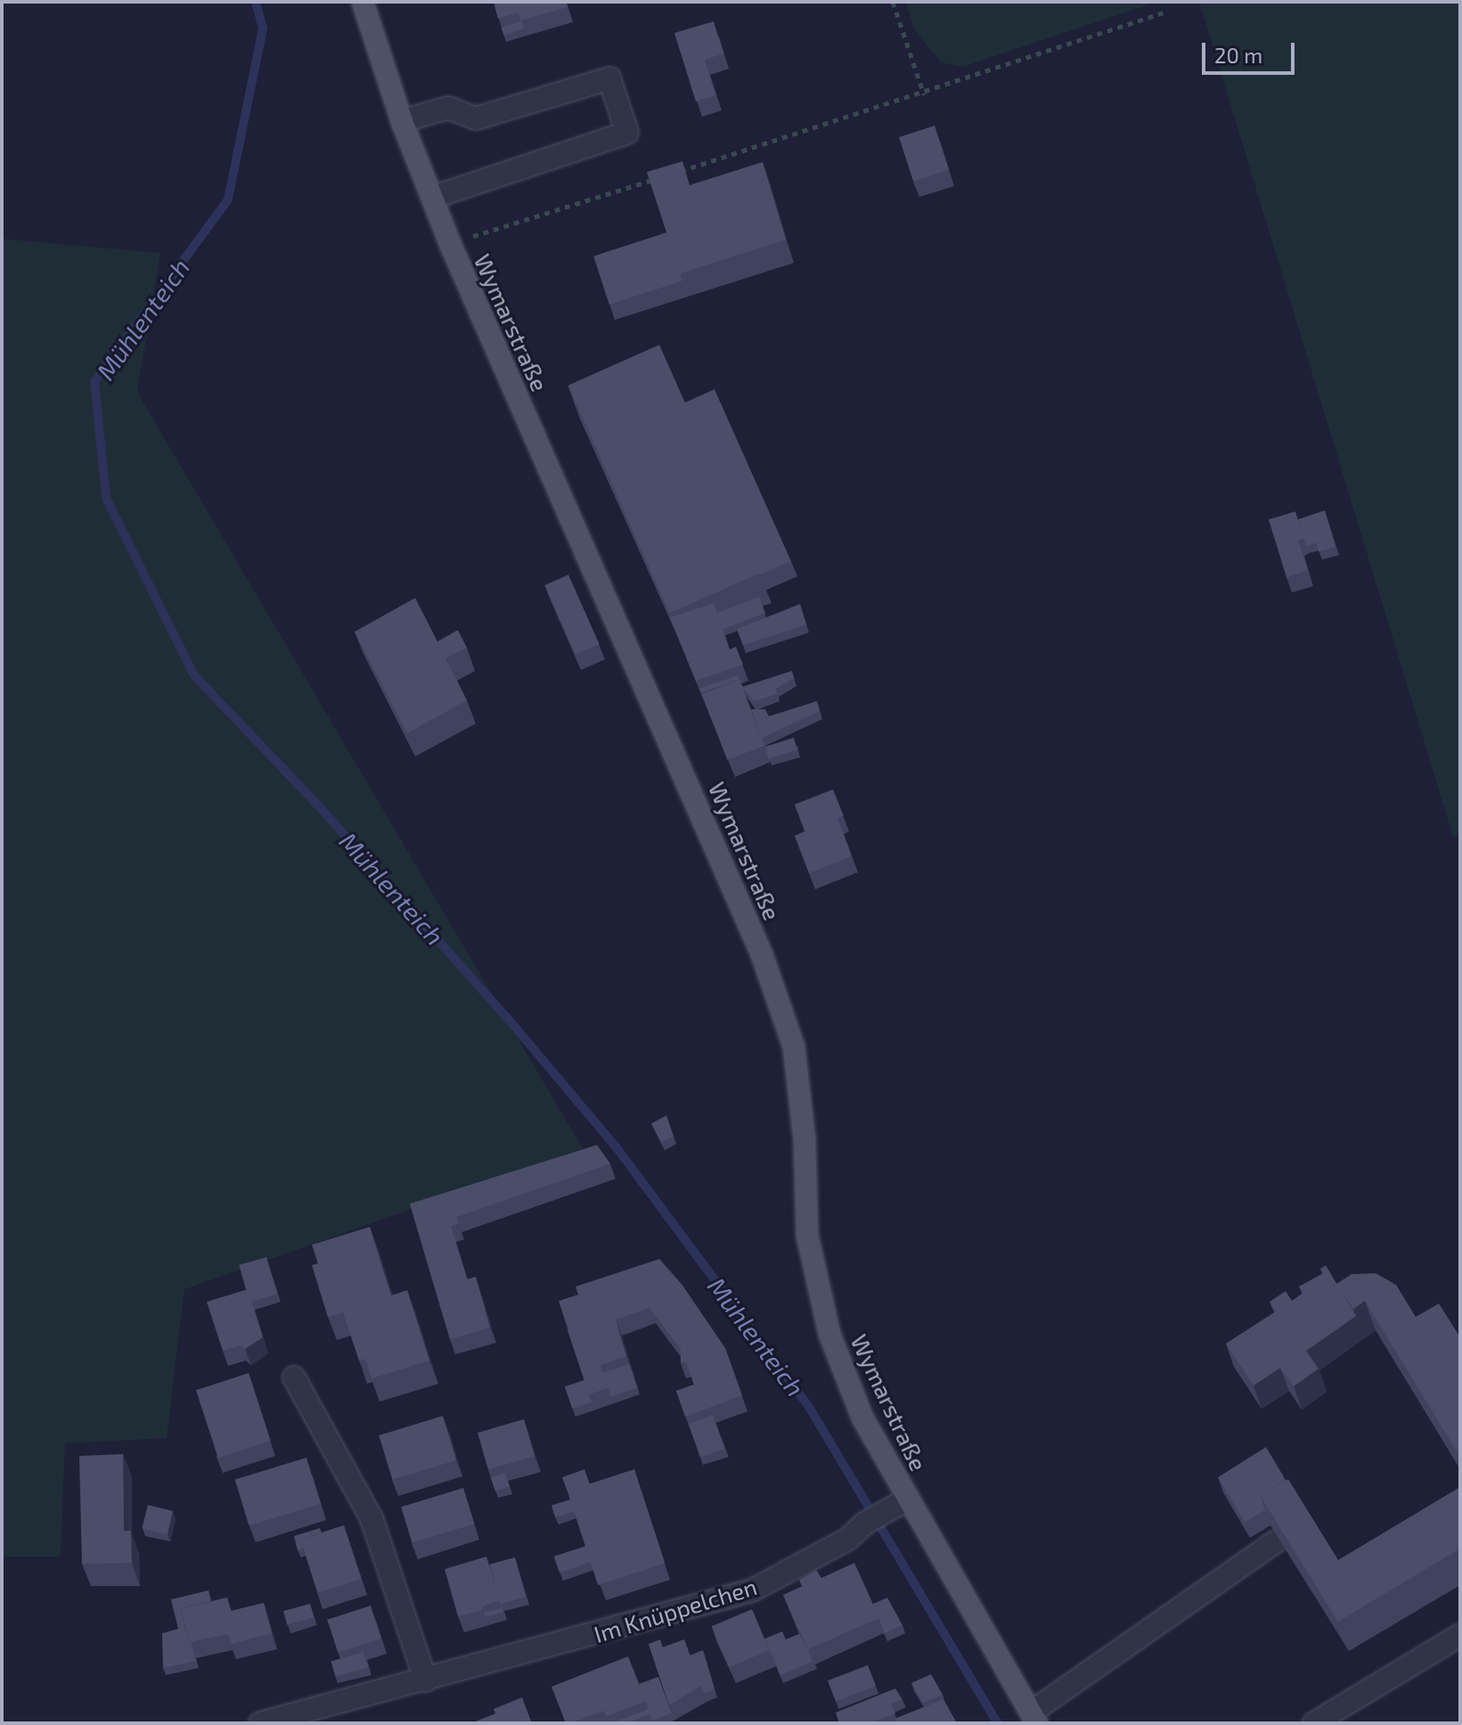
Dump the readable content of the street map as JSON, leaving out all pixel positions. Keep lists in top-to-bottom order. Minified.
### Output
{"streets":{"main road":["Wymarstraße"],"street":["Im Knüppelchen"]},"crossings":[["Wymarstraße","Im Knüppelchen"]],"water":["Mühlenteich"],"scale_bar":"20 m"}
